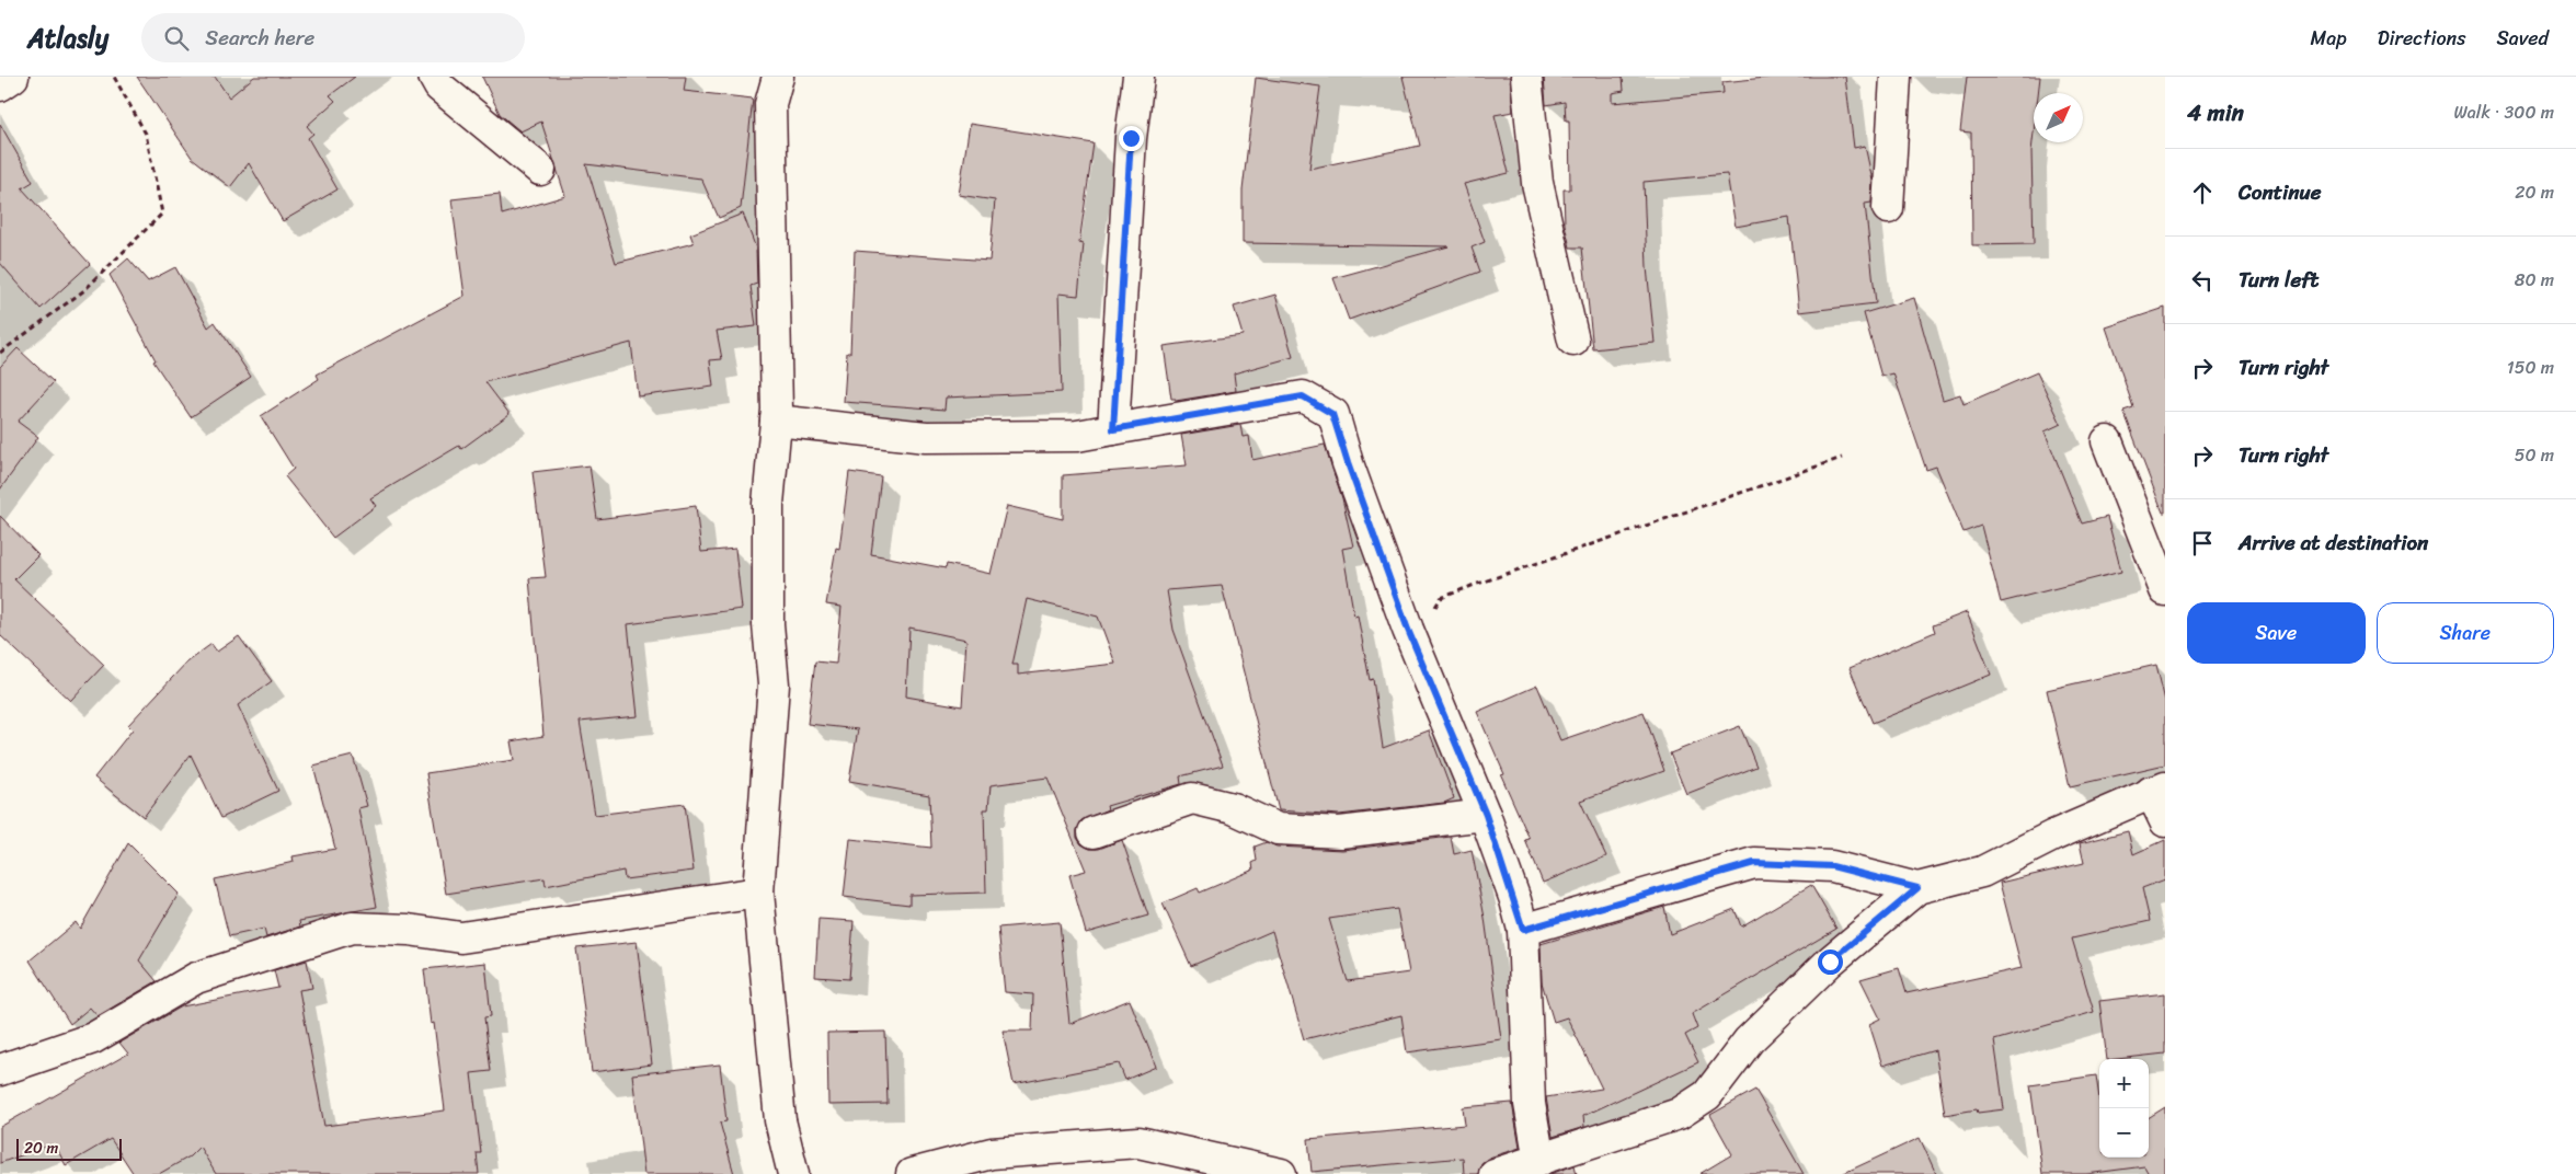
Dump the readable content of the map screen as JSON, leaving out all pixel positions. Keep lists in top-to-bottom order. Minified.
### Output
{"scale_bar":"20 m","north":"top right","page":{"header":"Atlasly","search":"Search here","nav":["Map","Directions","Saved"],"heading":["4 min","Walk · 300 m"],"list":[["Continue","20 m"],["Turn left","80 m"],["Turn right","150 m"],["Turn right","50 m"],"Arrive at destination"],"buttons":["Save","Share"],"map_buttons":["+","−"],"scale":"20 m"}}
